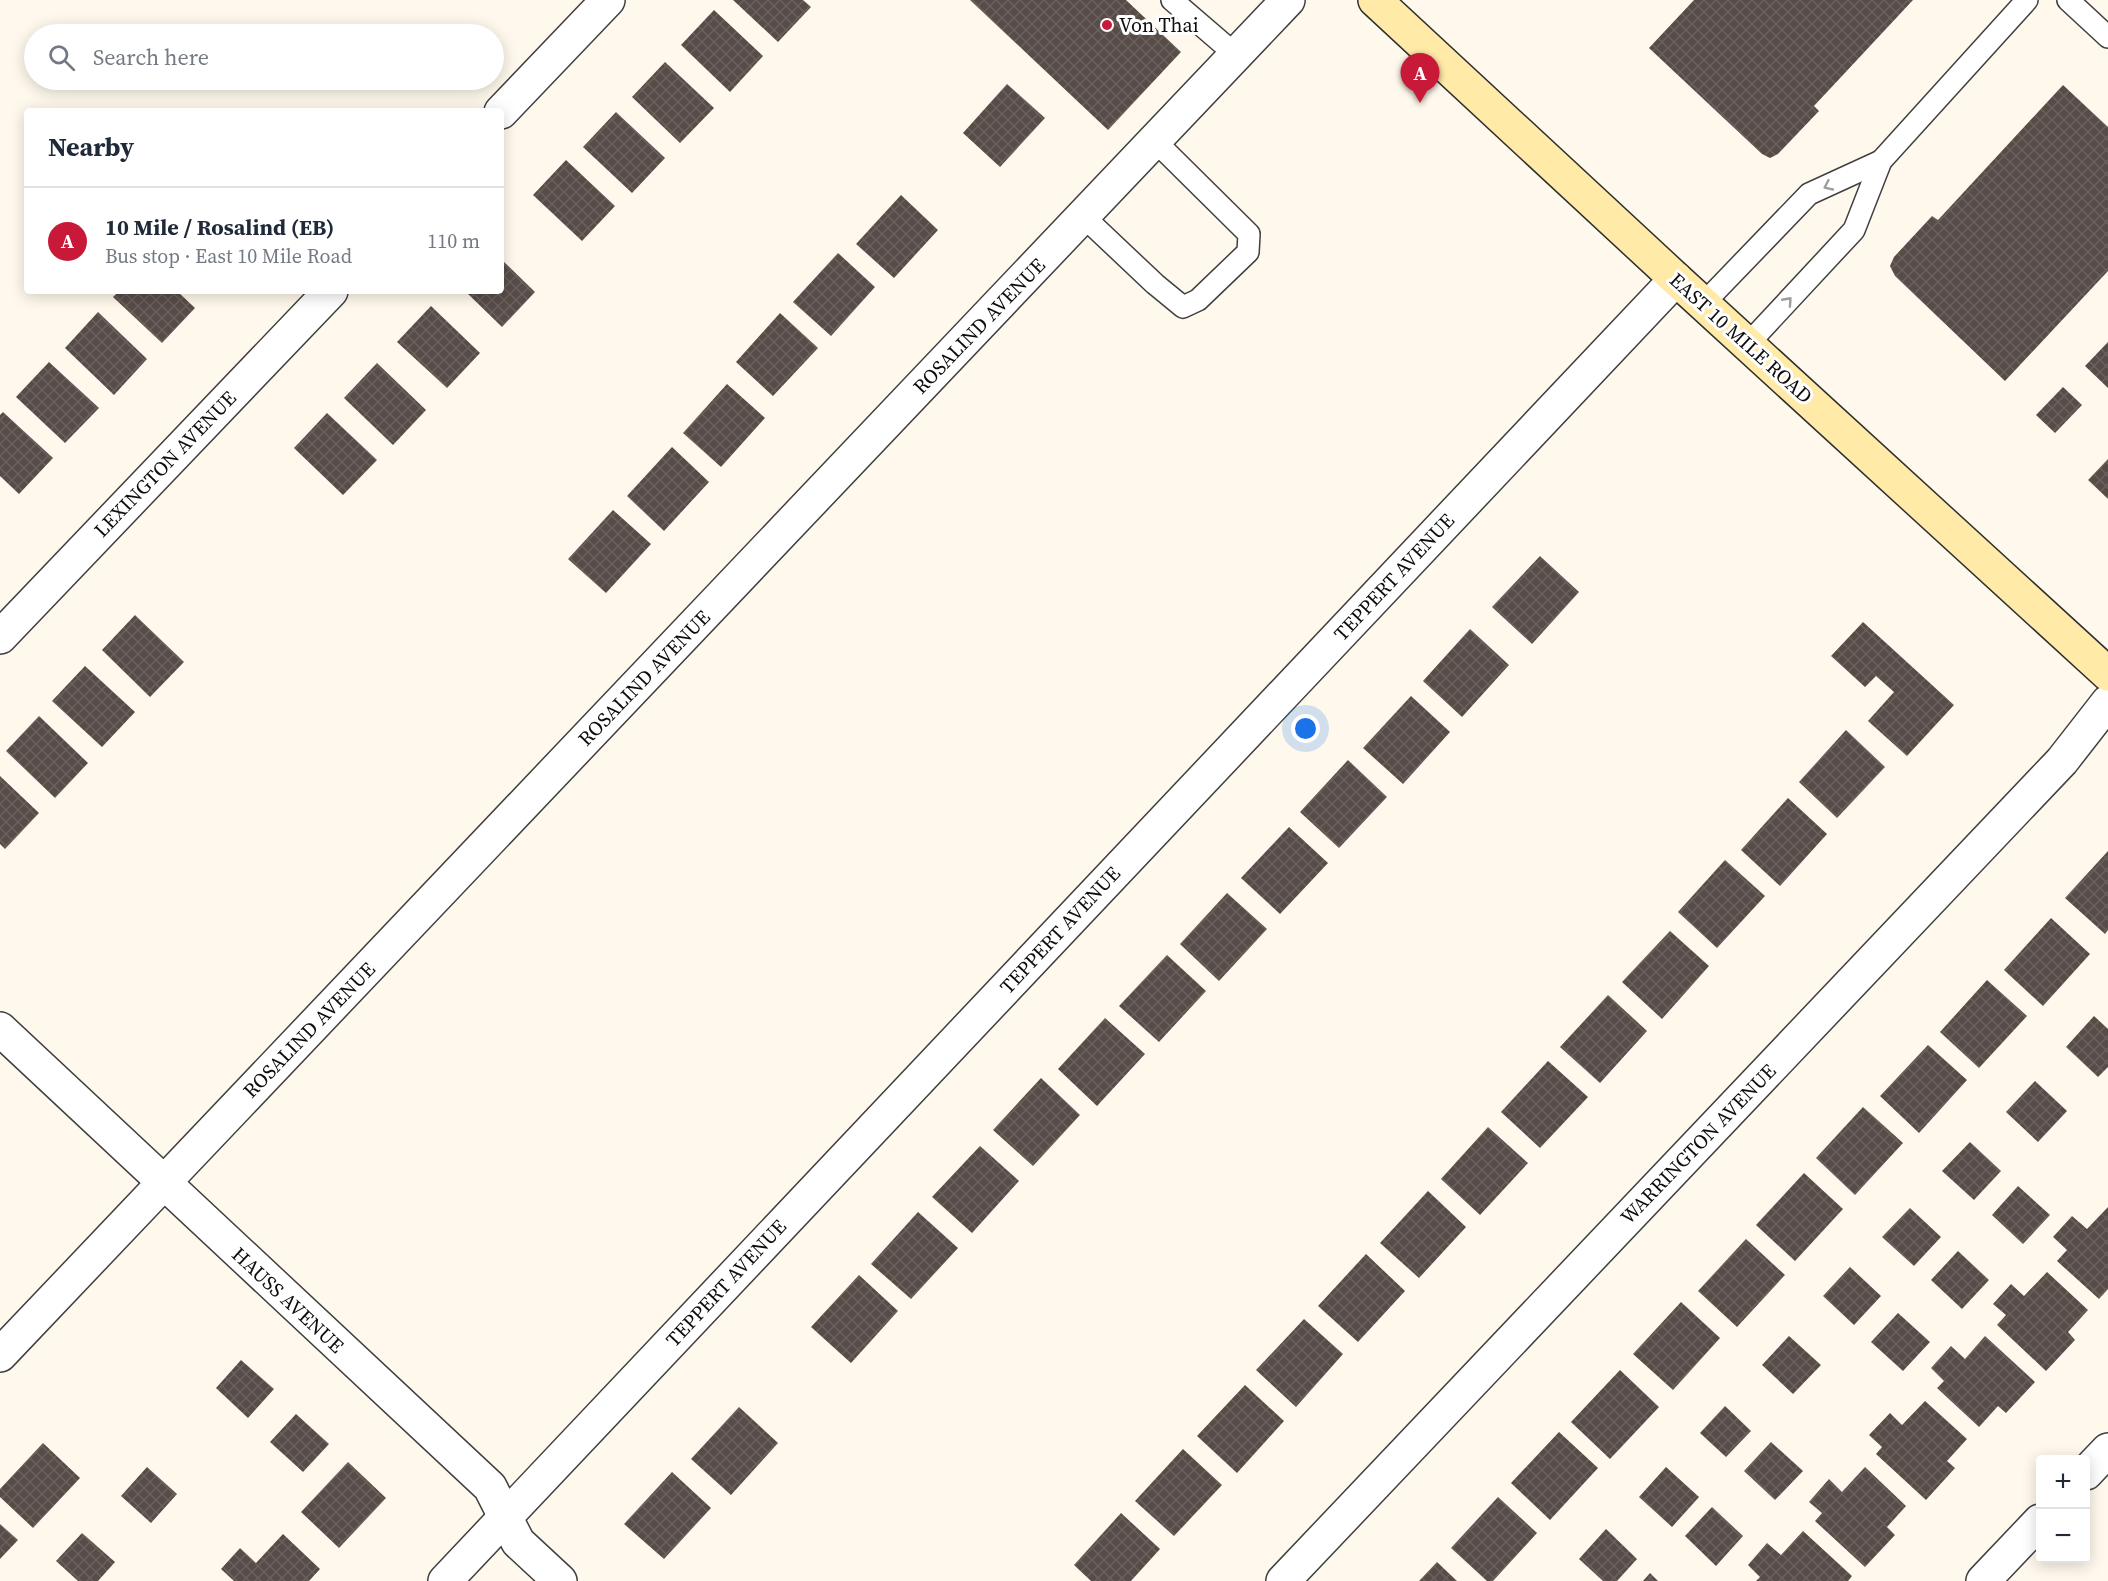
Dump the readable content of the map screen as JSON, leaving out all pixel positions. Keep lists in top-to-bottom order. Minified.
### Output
{"streets":{"main road":["EAST 10 MILE ROAD"],"street":["ROSALIND AVENUE","LEXINGTON AVENUE","TEPPERT AVENUE","WARRINGTON AVENUE","HAUSS AVENUE"]},"crossings":[["ROSALIND AVENUE","HAUSS AVENUE"],["EAST 10 MILE ROAD","TEPPERT AVENUE"],["TEPPERT AVENUE","HAUSS AVENUE"]],"places":["Von Thai"],"page":{"search":"Search here","pins":"A","heading":"Nearby","list":[{"mark":"A","name":"10 Mile / Rosalind (EB)","note":"Bus stop · East 10 Mile Road","value":"110 m"}],"map_buttons":["+","−"]}}
